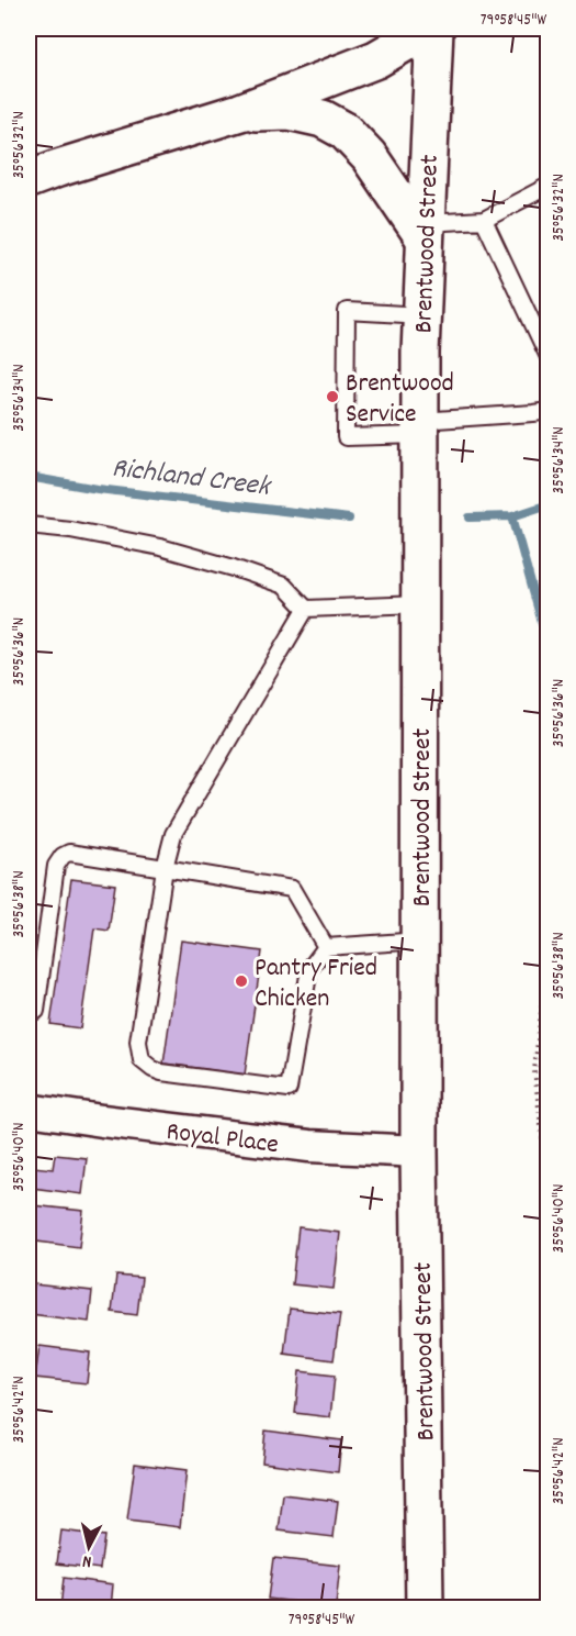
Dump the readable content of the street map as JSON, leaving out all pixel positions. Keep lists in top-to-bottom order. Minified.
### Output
{"streets":{"main road":["Brentwood Street"],"street":["Royal Place"]},"crossings":[["Brentwood Street","Royal Place"]],"water":["Richland Creek"],"places":["Brentwood Service","Pantry Fried Chicken"],"north":"bottom","coordinates":["79°58'45\"W","35°56'32\"N","35°56'34\"N","35°56'36\"N","35°56'38\"N","35°56'40\"N","35°56'42\"N"]}
